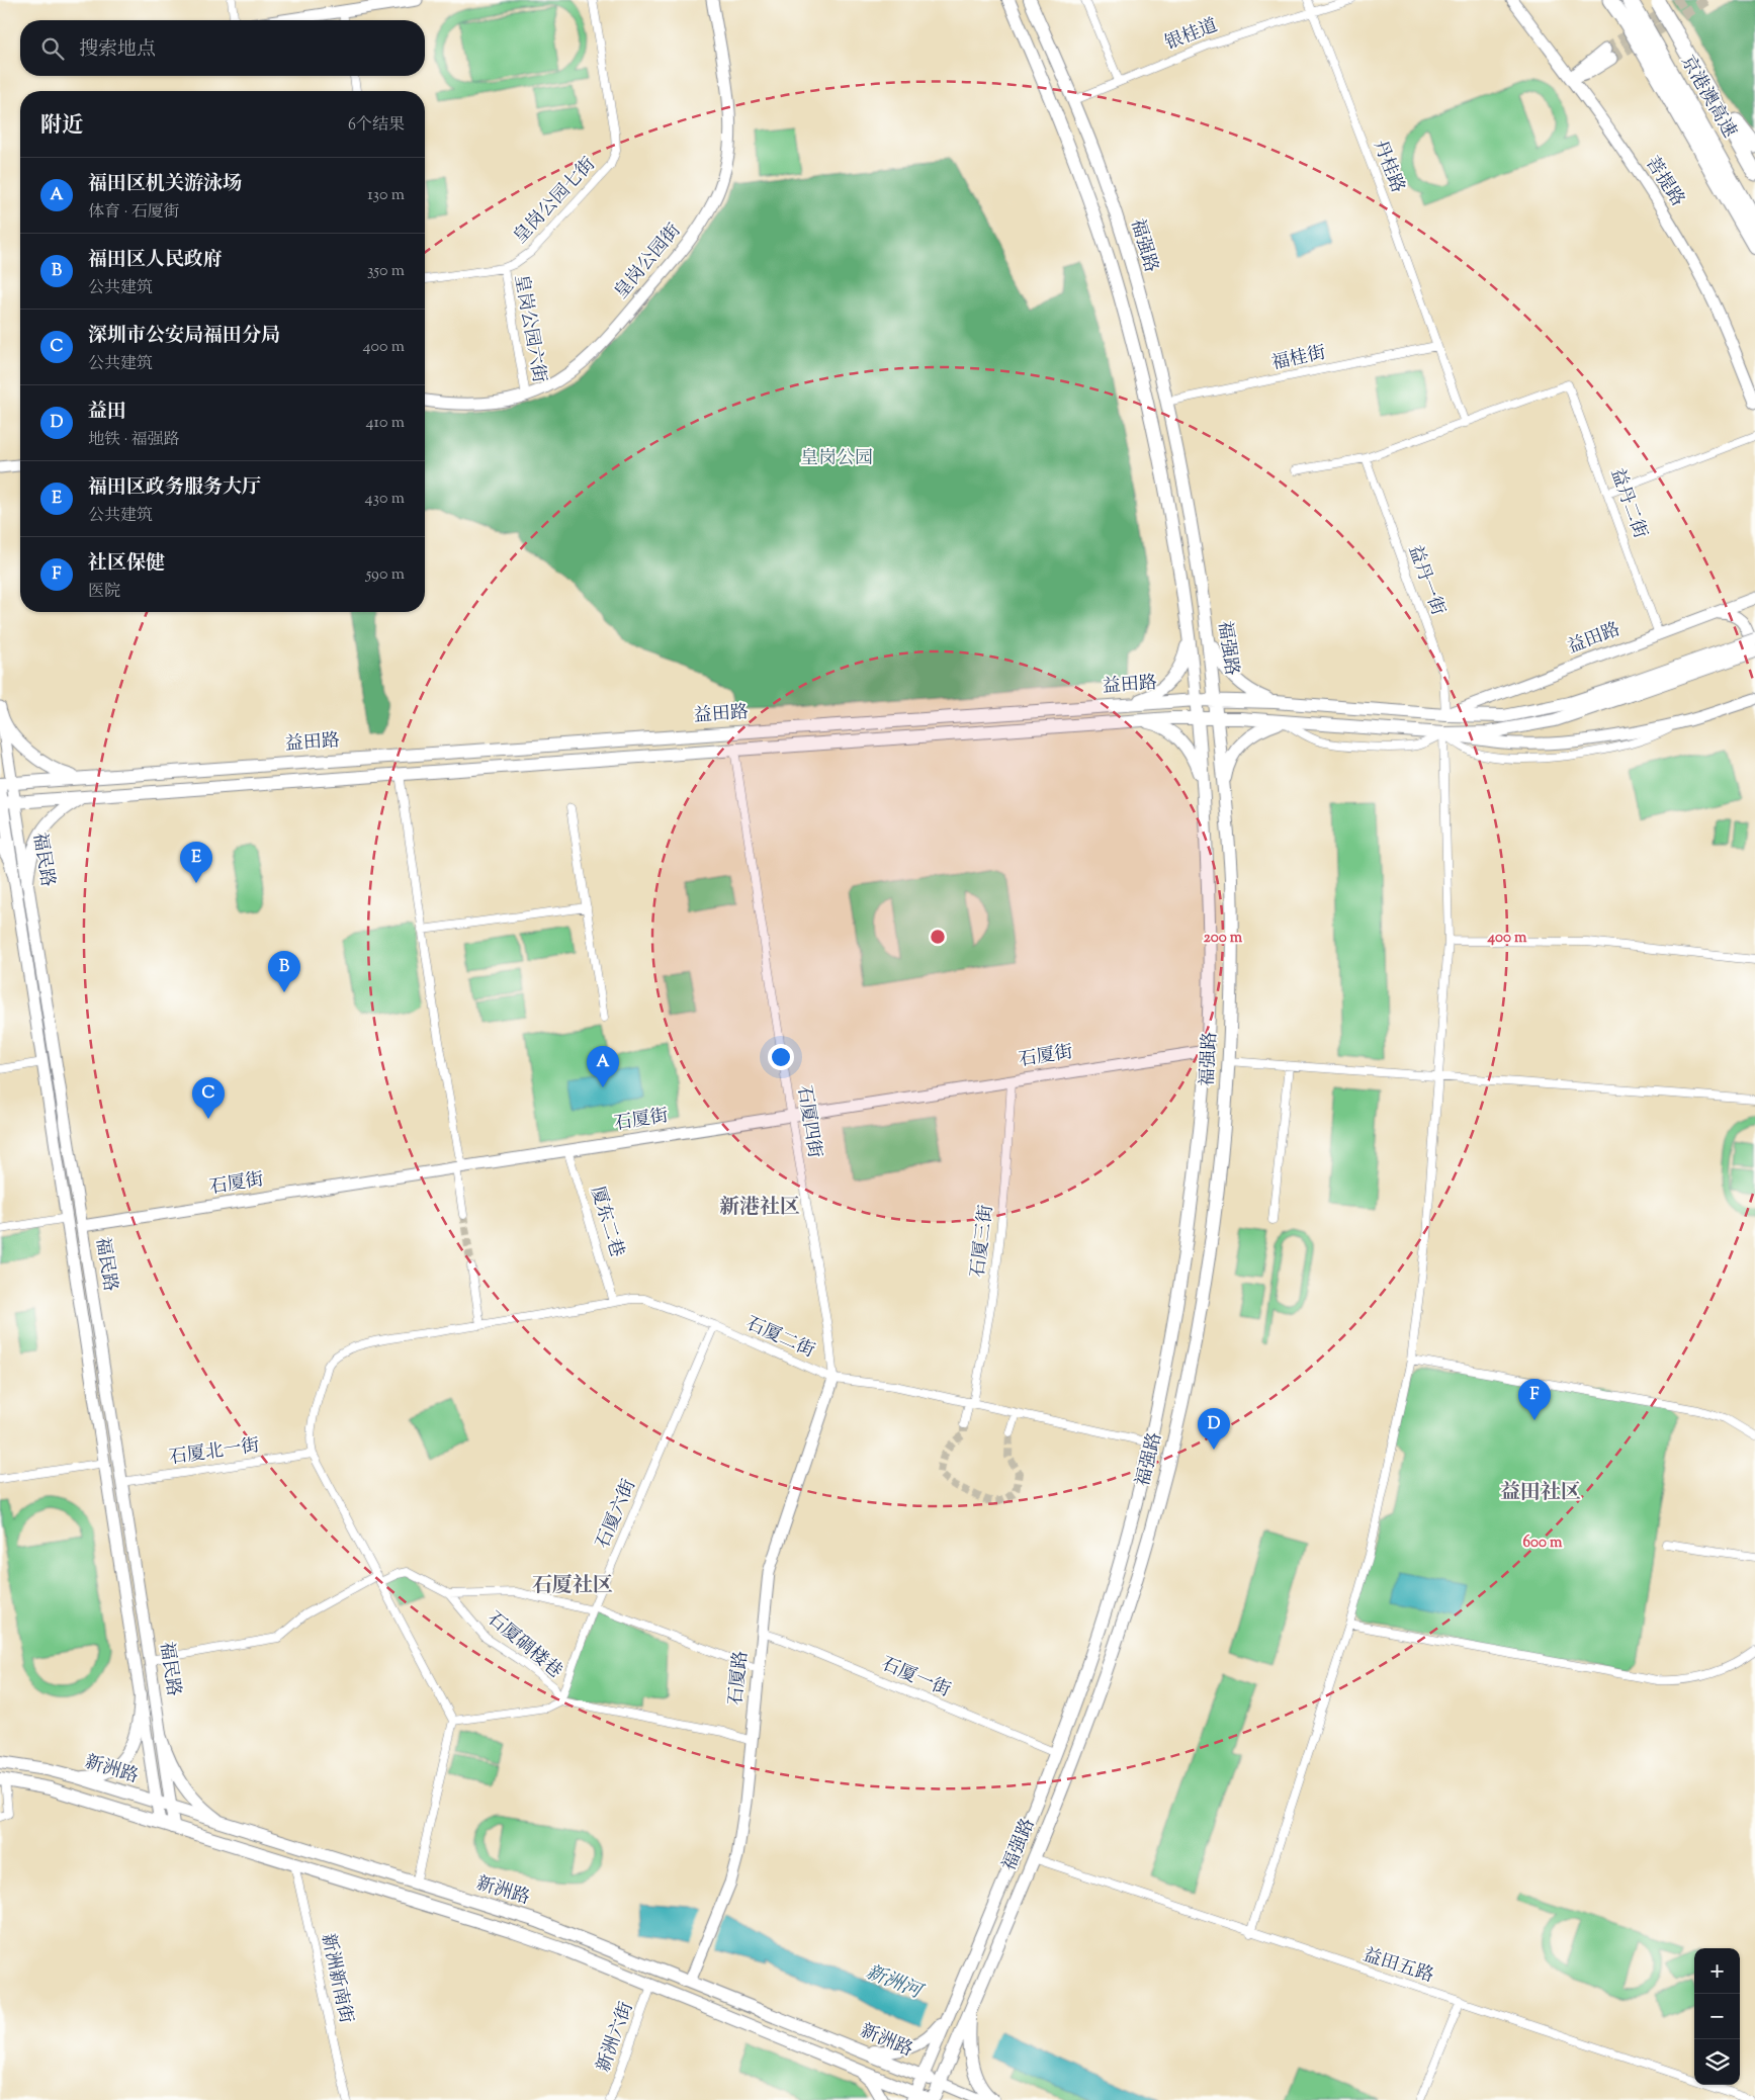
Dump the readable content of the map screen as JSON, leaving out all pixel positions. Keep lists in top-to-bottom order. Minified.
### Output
{"streets":{"highway":["京港澳高速"],"main road":["福强路","益田路","新洲路"],"street":["银桂道","丹桂路","菩提路","皇岗公园七街","皇岗公园街","皇岗公园六街","福桂街","益丹二街","益丹一街","福民路","石厦街","石厦四街","厦东二巷","石厦三街","石厦二街","石厦北一街","石厦六街","石厦碉楼巷","石厦路","石厦一街","益田五路","新洲新南街","新洲六街"]},"crossings":[["银桂道","丹桂路"],["银桂道","福强路"],["丹桂路","福桂街"],["丹桂路","益丹二街"],["皇岗公园七街","皇岗公园六街"],["福强路","福桂街"],["福强路","益田路"],["福强路","石厦街"],["福强路","石厦二街"],["福强路","石厦一街"],["福强路","新洲路"],["福强路","益田五路"],["皇岗公园街","皇岗公园六街"],["益丹二街","益田路"],["益丹一街","益田路"],["益田路","福民路"],["益田路","石厦四街"],["福民路","石厦街"],["福民路","石厦北一街"],["福民路","石厦碉楼巷"],["福民路","新洲路"],["石厦街","石厦四街"],["石厦街","厦东二巷"],["石厦街","石厦三街"],["石厦四街","石厦二街"],["石厦四街","石厦路"],["厦东二巷","石厦二街"],["石厦三街","石厦二街"],["石厦二街","石厦北一街"],["石厦二街","石厦六街"],["石厦二街","石厦路"],["石厦六街","石厦碉楼巷"],["石厦碉楼巷","石厦路"],["石厦路","石厦一街"],["石厦路","新洲路"],["新洲路","新洲新南街"],["新洲路","新洲六街"]],"districts":["新港社区","益田社区","石厦社区"],"water":["新洲河"],"parks":["皇岗公园"],"page":{"search":"搜索地点","heading":["附近","6个结果"],"list":[{"mark":"A","name":"福田区机关游泳场","note":"体育 · 石厦街","value":"130 m"},{"mark":"B","name":"福田区人民政府","note":"公共建筑","value":"350 m"},{"mark":"C","name":"深圳市公安局福田分局","note":"公共建筑","value":"400 m"},{"mark":"D","name":"益田","note":"地铁 · 福强路","value":"410 m"},{"mark":"E","name":"福田区政务服务大厅","note":"公共建筑","value":"430 m"},{"mark":"F","name":"社区保健","note":"医院","value":"590 m"}],"pins":["E","B","A","C","F","D"],"map_buttons":["+","−"]},"rings":["200 m","400 m","600 m"]}
